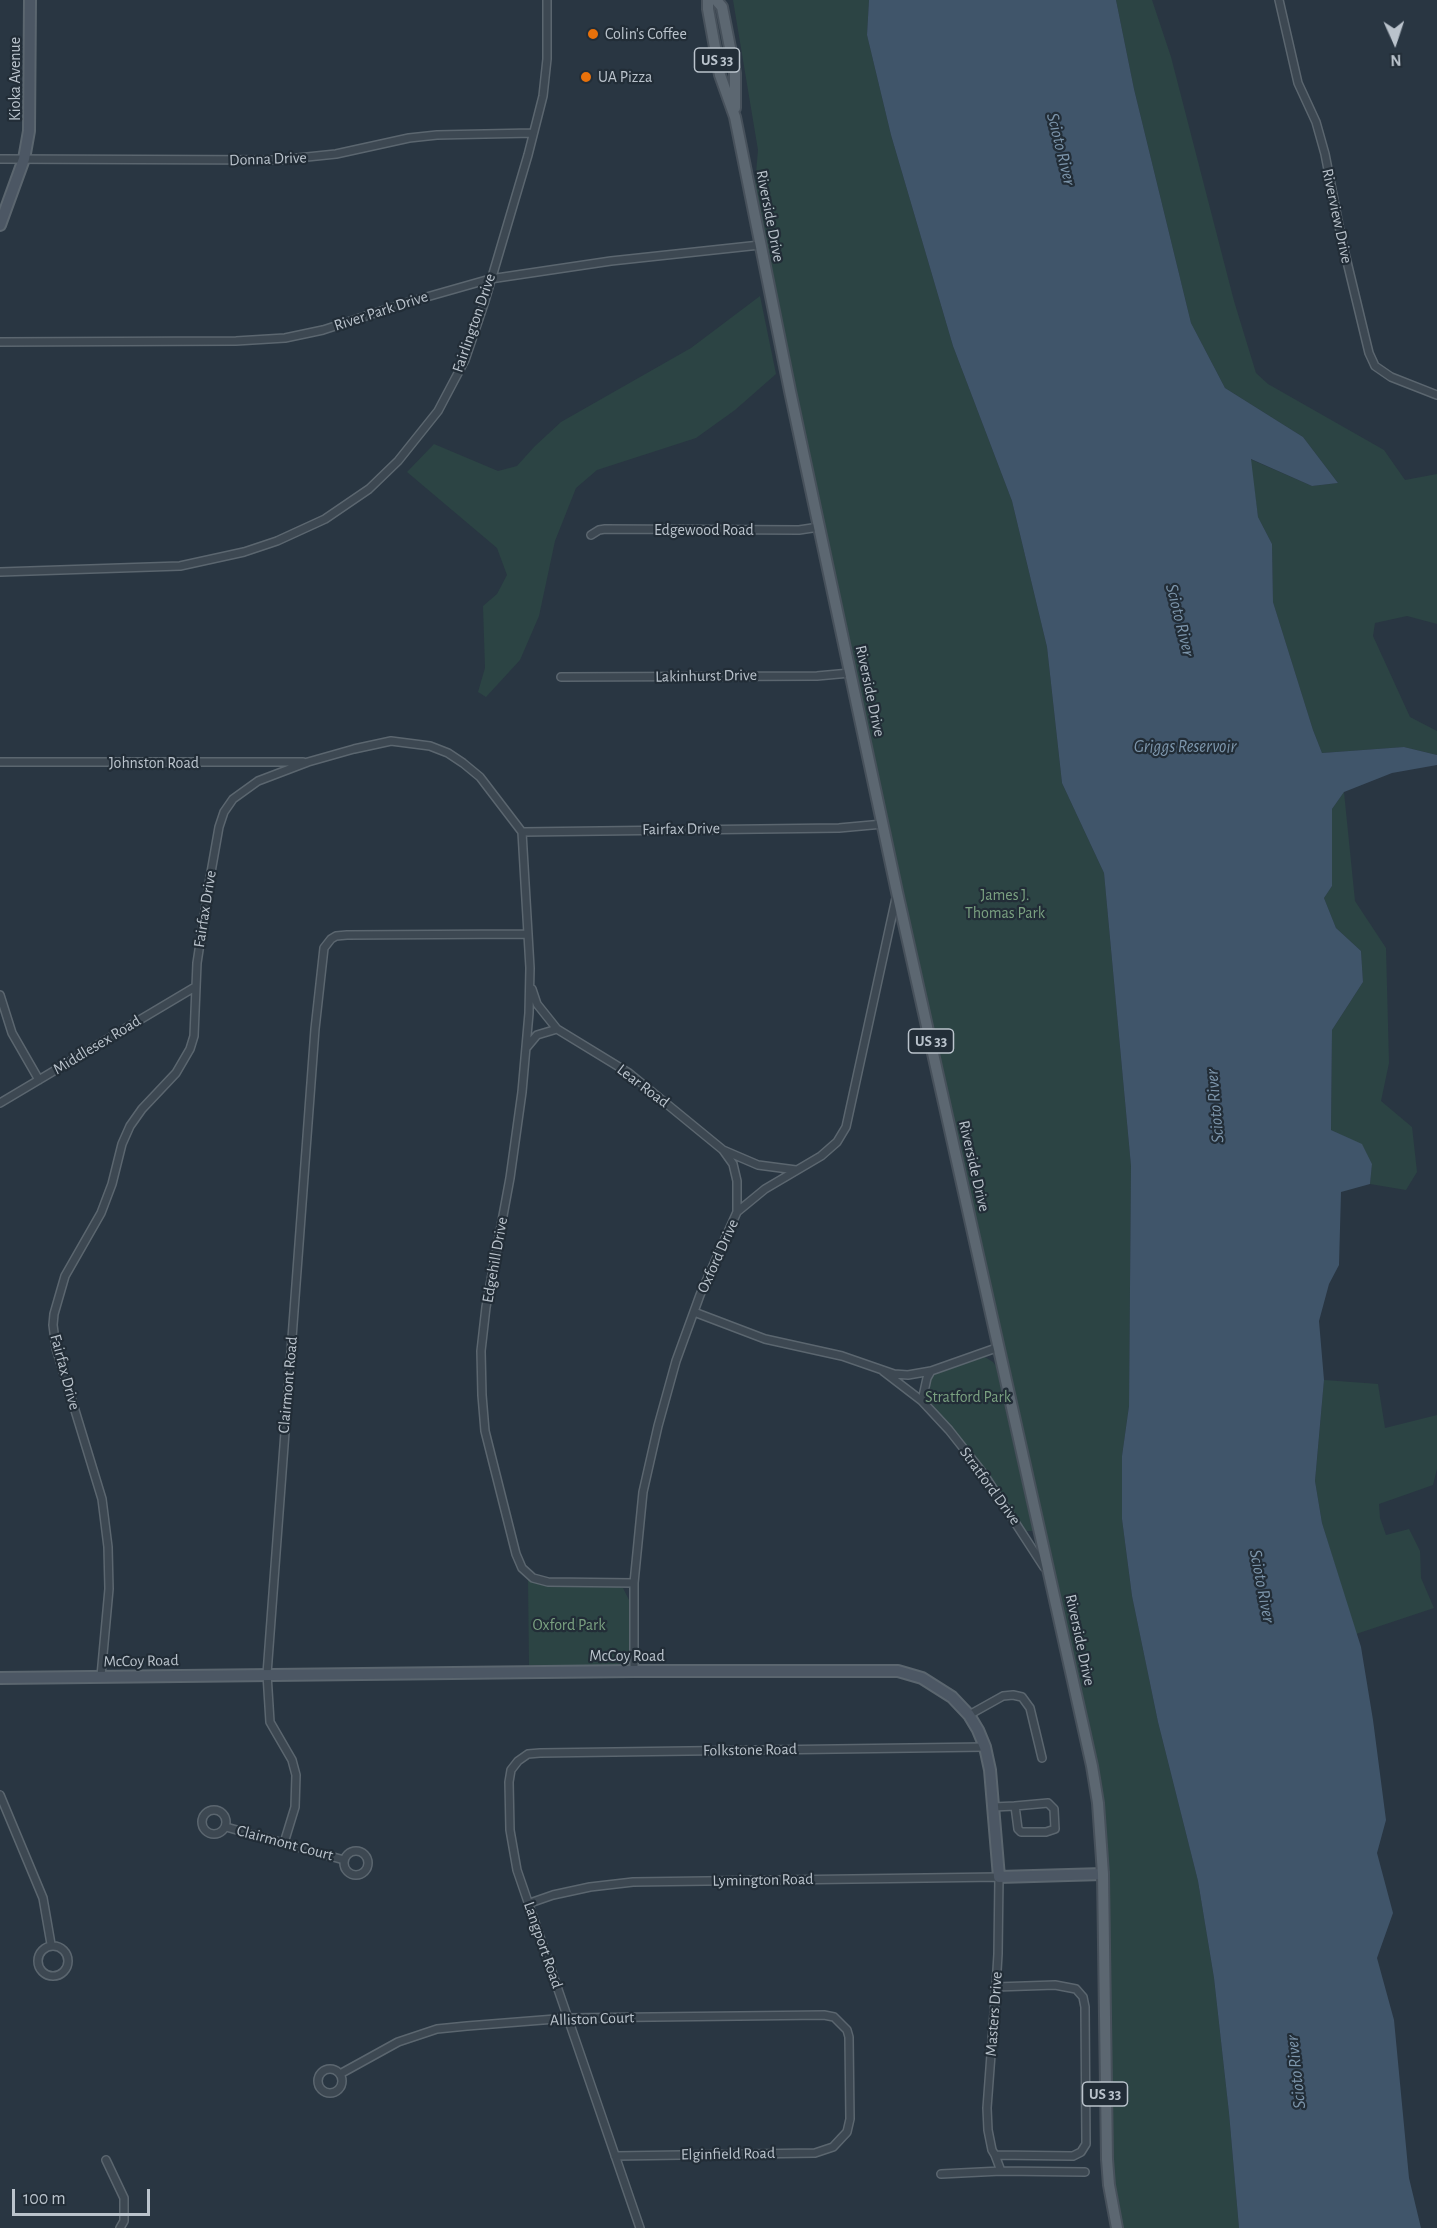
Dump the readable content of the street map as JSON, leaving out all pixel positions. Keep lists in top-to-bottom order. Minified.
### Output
{"streets":{"main road":["US 33","Kioka Avenue","Riverside Drive","McCoy Road"],"street":["Donna Drive","Riverview Drive","River Park Drive","Fairlington Drive","Edgewood Road","Lakinhurst Drive","Johnston Road","Fairfax Drive","Middlesex Road","Lear Road","Oxford Drive","Edgehill Drive","Clairmont Road","Stratford Drive","Folkstone Road","Clairmont Court","Lymington Road","Langport Road","Masters Drive","Alliston Court","Elginfield Road"]},"crossings":[["Kioka Avenue","Donna Drive"],["Donna Drive","Fairlington Drive"],["Riverside Drive","River Park Drive"],["Riverside Drive","Edgewood Road"],["Riverside Drive","Lakinhurst Drive"],["Riverside Drive","Fairfax Drive"],["Riverside Drive","Oxford Drive"],["Riverside Drive","Stratford Drive"],["River Park Drive","Fairlington Drive"],["Johnston Road","Fairfax Drive"],["Fairfax Drive","Middlesex Road"],["Fairfax Drive","Edgehill Drive"],["Fairfax Drive","McCoy Road"],["Lear Road","Oxford Drive"],["Lear Road","Edgehill Drive"],["Oxford Drive","Edgehill Drive"],["Oxford Drive","Stratford Drive"],["Oxford Drive","McCoy Road"],["Edgehill Drive","Clairmont Road"],["Clairmont Road","McCoy Road"],["Clairmont Road","Clairmont Court"],["McCoy Road","Folkstone Road"],["McCoy Road","Lymington Road"],["McCoy Road","Masters Drive"],["Folkstone Road","Langport Road"],["Lymington Road","Langport Road"],["Lymington Road","Masters Drive"],["Langport Road","Alliston Court"],["Langport Road","Elginfield Road"],["Alliston Court","Elginfield Road"]],"water":["Scioto River","Griggs Reservoir"],"parks":["James J. Thomas Park","Stratford Park","Oxford Park"],"places":["Colin's Coffee","UA Pizza"],"scale_bar":"100 m","north":"bottom"}
